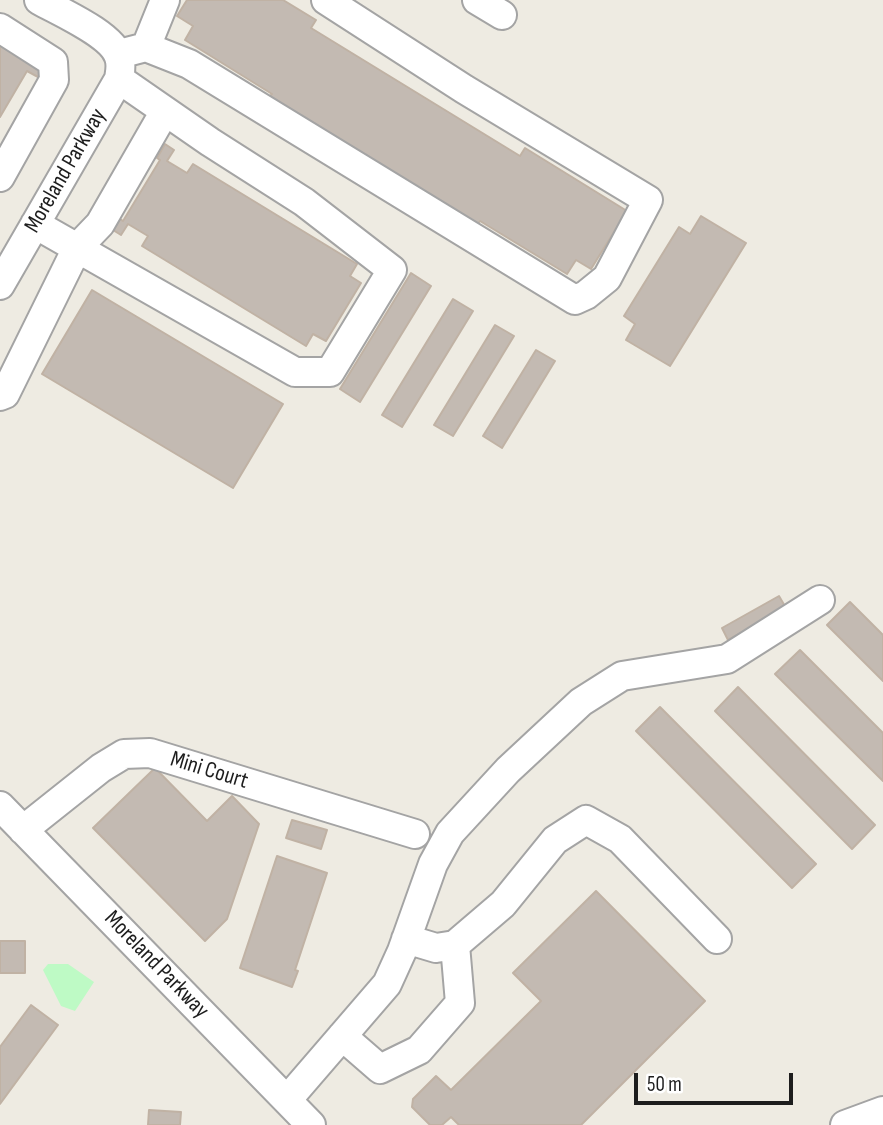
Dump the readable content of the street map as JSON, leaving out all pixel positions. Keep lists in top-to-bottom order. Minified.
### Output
{"streets":{"street":["Moreland Parkway","Mini Court"]},"crossings":[["Moreland Parkway","Mini Court"]],"scale_bar":"50 m"}
